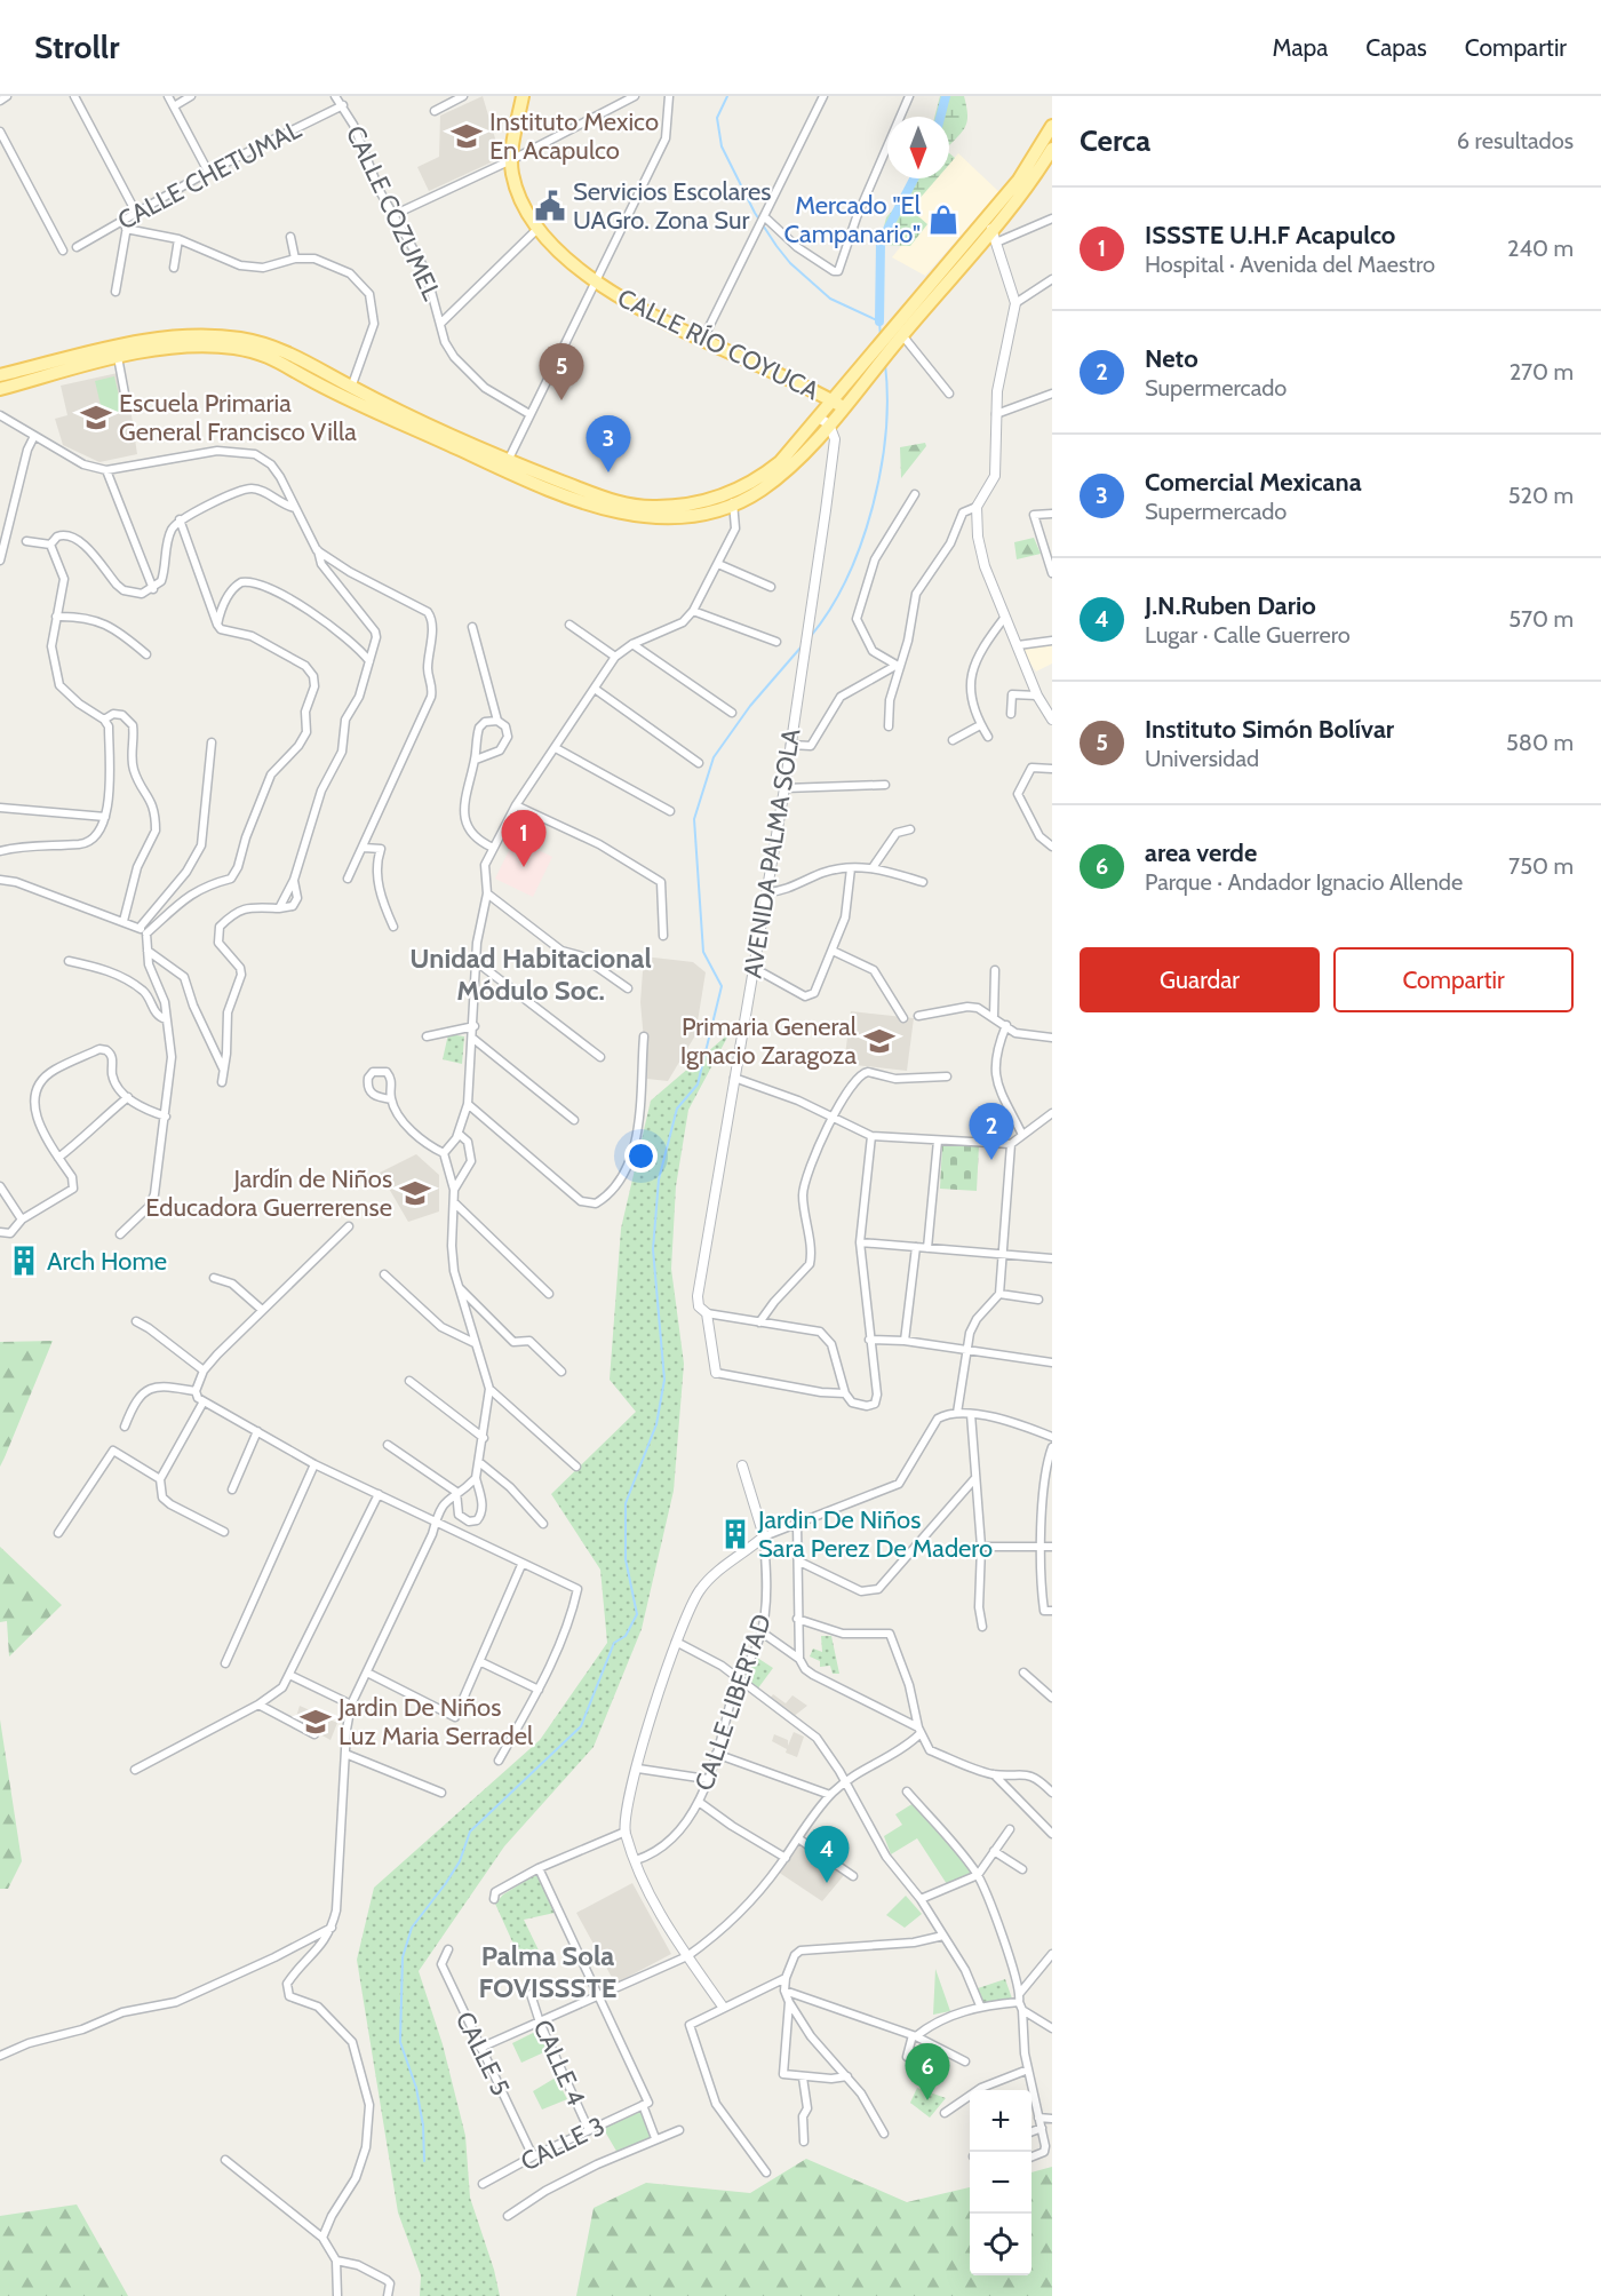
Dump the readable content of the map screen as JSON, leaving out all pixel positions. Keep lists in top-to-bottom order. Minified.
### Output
{"streets":{"main road":["CALLE RÍO COYUCA"],"street":["CALLE CHETUMAL","CALLE COZUMEL","AVENIDA PALMA SOLA","CALLE LIBERTAD","CALLE 5","CALLE 4","CALLE 3"]},"crossings":[["CALLE CHETUMAL","CALLE COZUMEL"],["CALLE 5","CALLE 3"],["CALLE 4","CALLE 3"]],"districts":["Unidad Habitacional Módulo Soc.","Palma Sola FOVISSSTE"],"places":{"school or university":["Instituto Mexico En Acapulco","Escuela Primaria General Francisco Villa","Primaria General Ignacio Zaragoza","Jardín de Niños Educadora Guerrerense","Jardin De Niños Luz Maria Serradel"],"public building":["Servicios Escolares UAGro. Zona Sur"],"shop":["Mercado \"El Campanario\""],"building":["Arch Home","Jardin De Niños Sara Perez De Madero"]},"north":"bottom","page":{"header":"Strollr","nav":["Mapa","Capas","Compartir"],"heading":["Cerca","6 resultados"],"list":[{"mark":"1","name":"ISSSTE U.H.F Acapulco","note":"Hospital · Avenida del Maestro","value":"240 m"},{"mark":"2","name":"Neto","note":"Supermercado","value":"270 m"},{"mark":"3","name":"Comercial Mexicana","note":"Supermercado","value":"520 m"},{"mark":"4","name":"J.N.Ruben Dario","note":"Lugar · Calle Guerrero","value":"570 m"},{"mark":"5","name":"Instituto Simón Bolívar","note":"Universidad","value":"580 m"},{"mark":"6","name":"area verde","note":"Parque · Andador Ignacio Allende","value":"750 m"}],"pins":["5","3","1","2","4","6"],"buttons":["Guardar","Compartir"],"map_buttons":["+","−"]}}
